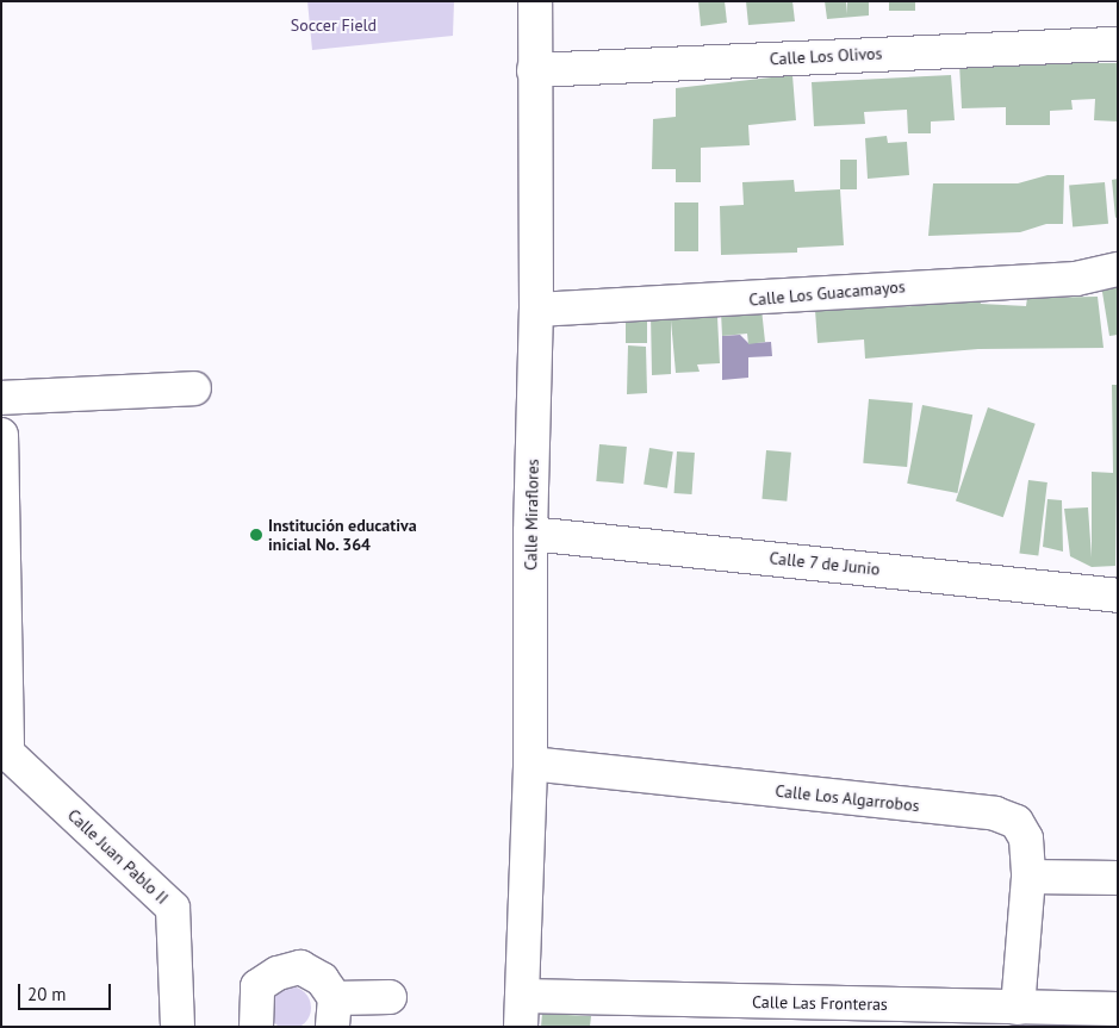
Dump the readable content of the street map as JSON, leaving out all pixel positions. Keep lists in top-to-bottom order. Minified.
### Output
{"streets":{"street":["Calle Los Olivos","Calle Los Guacamayos","Calle Miraflores","Calle 7 de Junio","Calle Los Algarrobos","Calle Juan Pablo II","Calle Las Fronteras"]},"crossings":[["Calle Los Olivos","Calle Miraflores"],["Calle Los Guacamayos","Calle Miraflores"],["Calle Miraflores","Calle 7 de Junio"],["Calle Miraflores","Calle Los Algarrobos"],["Calle Miraflores","Calle Las Fronteras"],["Calle Los Algarrobos","Calle Las Fronteras"]],"parks":["Soccer Field"],"places":["Institución educativa inicial No. 364"],"scale_bar":"20 m"}
